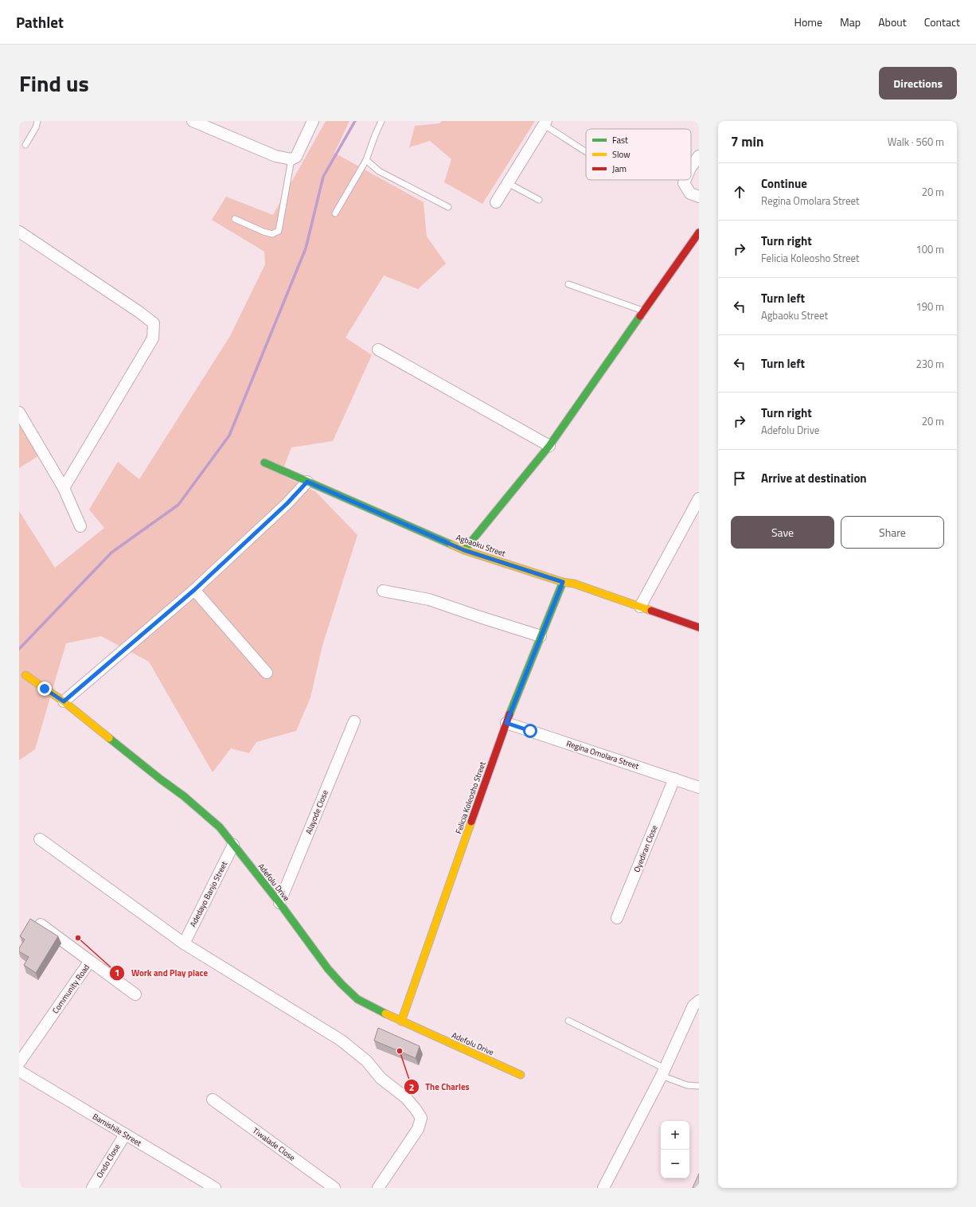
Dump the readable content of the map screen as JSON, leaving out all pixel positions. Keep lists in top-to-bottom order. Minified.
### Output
{"streets":{"street":["Agbaoku Street","Regina Omolara Street","Felicia Koleosho Street","Alayode Close","Oyediran Close","Adefolu Drive","Adedayo Banjo Street","Community Road","Bamishile Street","Tiwalade Close","Ondo Close"]},"crossings":[["Agbaoku Street","Felicia Koleosho Street"],["Regina Omolara Street","Felicia Koleosho Street"],["Regina Omolara Street","Oyediran Close"],["Felicia Koleosho Street","Adefolu Drive"],["Alayode Close","Adefolu Drive"],["Adefolu Drive","Adedayo Banjo Street"],["Bamishile Street","Ondo Close"]],"places":["Work and Play place","The Charles"],"legend":["Fast","Slow","Jam"],"page":{"header":"Pathlet","nav":["Home","Map","About","Contact"],"title":"Find us","buttons":["Directions",["Save","Share"]],"heading":["7 min","Walk · 560 m"],"list":[["Continue","Regina Omolara Street","20 m"],["Turn right","Felicia Koleosho Street","100 m"],["Turn left","Agbaoku Street","190 m"],["Turn left","230 m"],["Turn right","Adefolu Drive","20 m"],"Arrive at destination"],"map_buttons":["+","−"]}}
